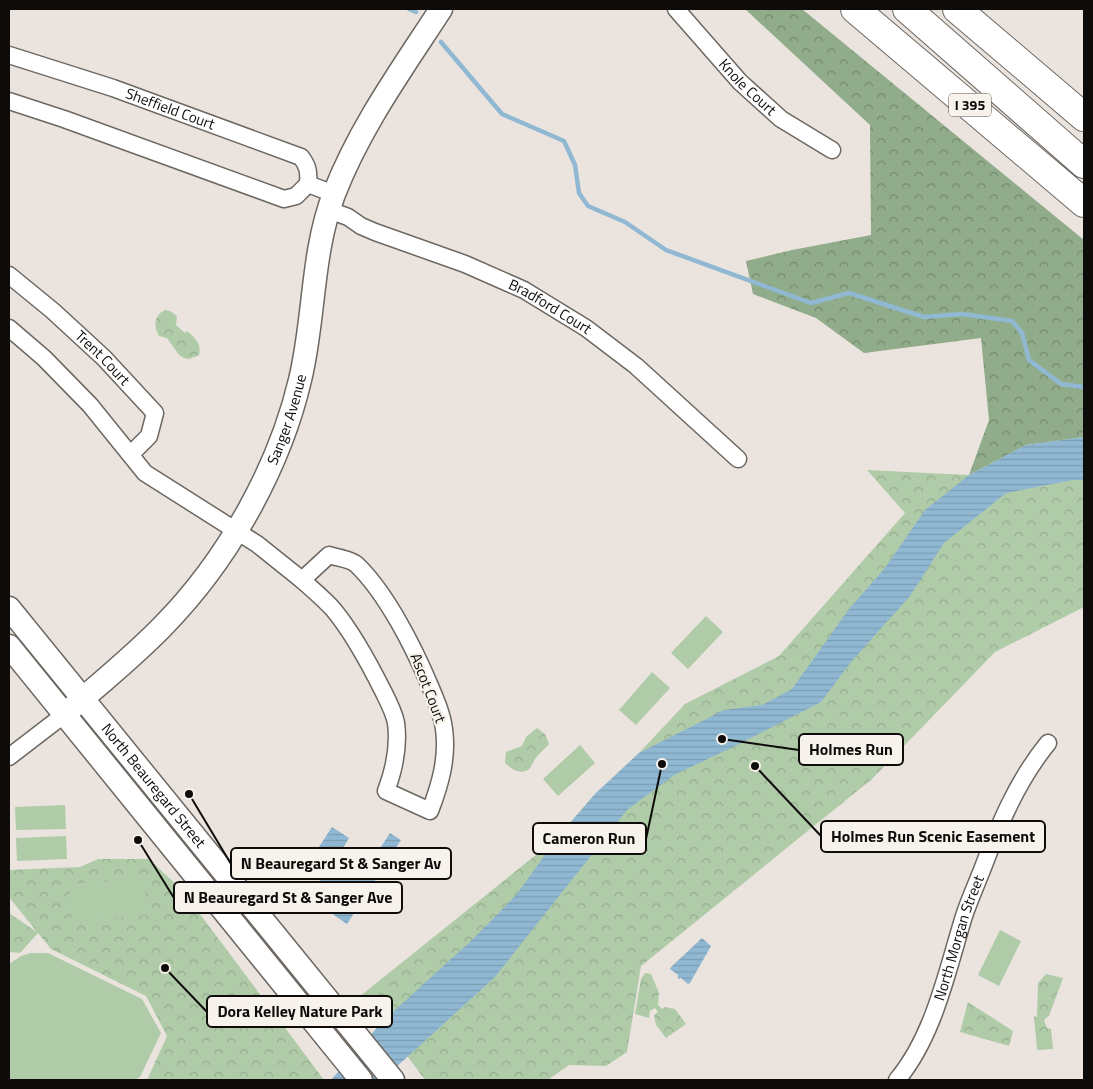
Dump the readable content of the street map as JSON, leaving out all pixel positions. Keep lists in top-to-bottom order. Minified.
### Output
{"streets":{"highway":["I 395"],"main road":["Sanger Avenue","North Beauregard Street"],"street":["Knole Court","Sheffield Court","Bradford Court","Trent Court","Ascot Court","North Morgan Street"]},"crossings":[["Bradford Court","Sanger Avenue"],["Sanger Avenue","Ascot Court"],["Sanger Avenue","North Beauregard Street"]],"places":["Holmes Run","Cameron Run","Holmes Run Scenic Easement","N Beauregard St & Sanger Av","N Beauregard St & Sanger Ave","Dora Kelley Nature Park"]}
